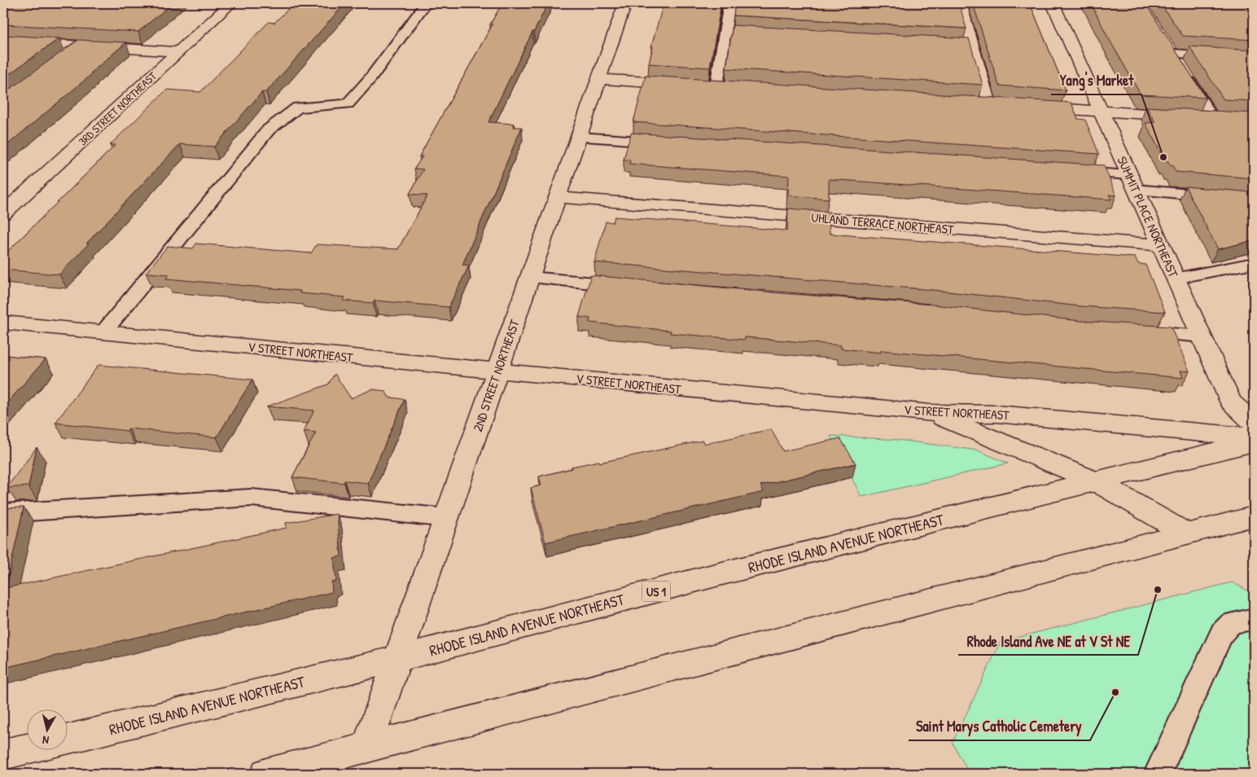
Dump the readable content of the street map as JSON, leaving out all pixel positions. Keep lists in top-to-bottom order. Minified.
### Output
{"streets":{"street":["3RD STREET NORTHEAST","SUMMIT PLACE NORTHEAST","UHLAND TERRACE NORTHEAST","V STREET NORTHEAST","2ND STREET NORTHEAST","RHODE ISLAND AVENUE NORTHEAST","US 1"]},"crossings":[["SUMMIT PLACE NORTHEAST","UHLAND TERRACE NORTHEAST"],["UHLAND TERRACE NORTHEAST","2ND STREET NORTHEAST"],["V STREET NORTHEAST","2ND STREET NORTHEAST"],["2ND STREET NORTHEAST","RHODE ISLAND AVENUE NORTHEAST"]],"places":["Yang's Market","Rhode Island Ave NE at V St NE","Saint Marys Catholic Cemetery"],"north":"bottom"}
